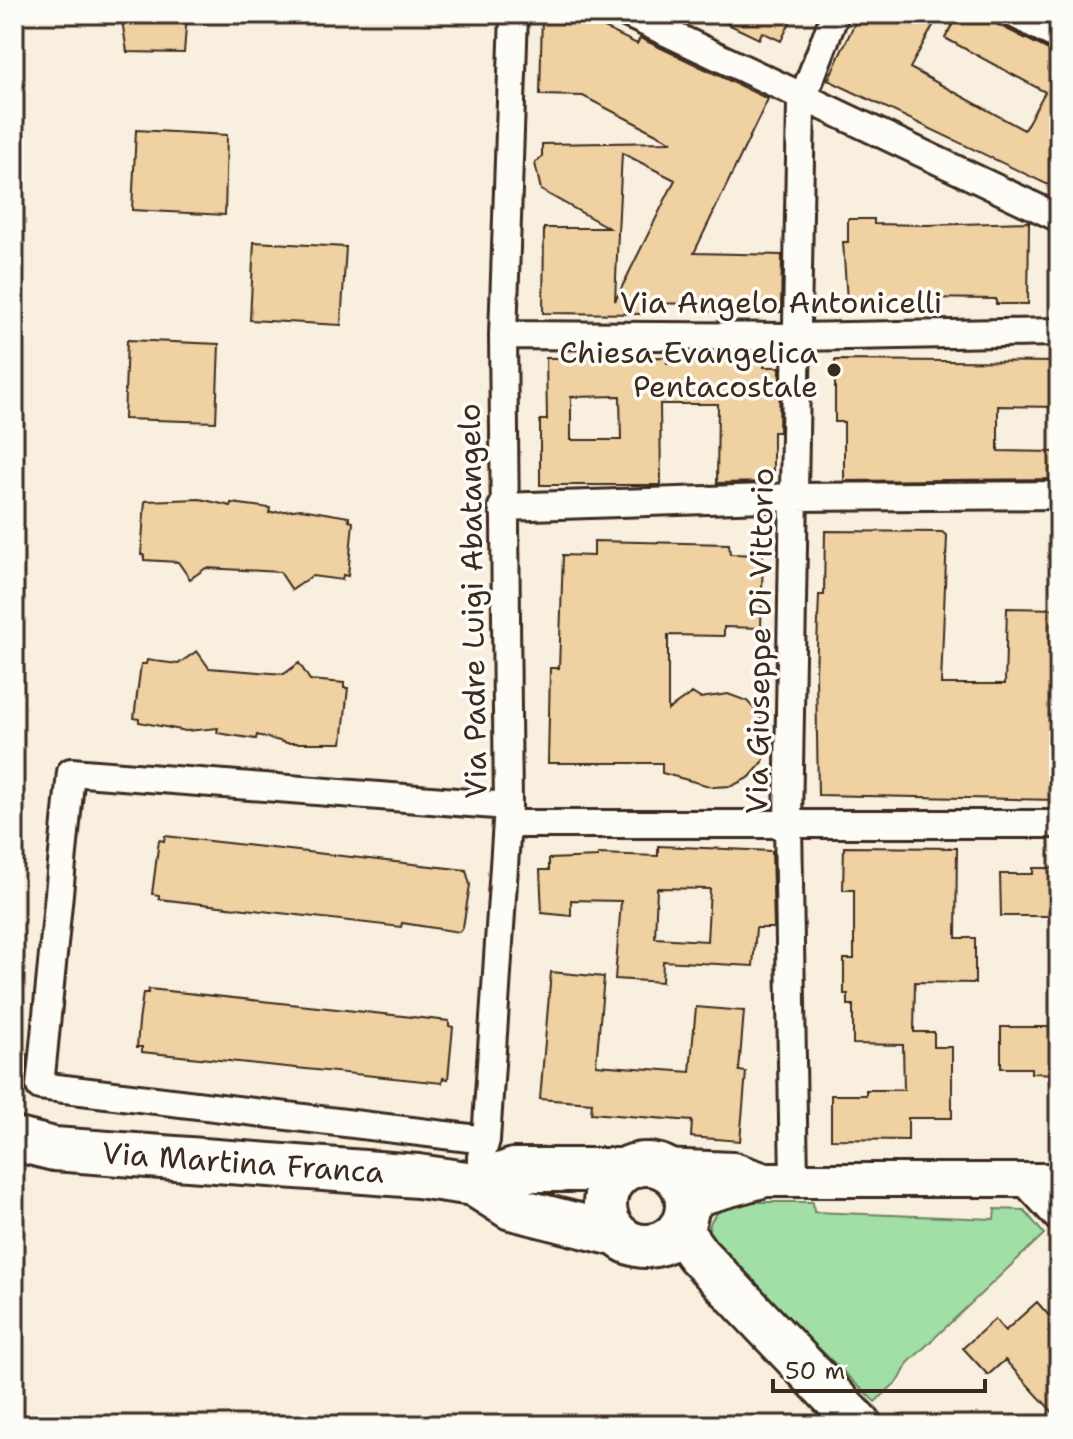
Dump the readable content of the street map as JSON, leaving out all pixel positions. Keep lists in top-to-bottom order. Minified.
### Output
{"streets":{"main road":["Via Martina Franca"],"street":["Via Angelo Antonicelli","Via Padre Luigi Abatangelo","Via Giuseppe Di Vittorio"]},"crossings":[["Via Angelo Antonicelli","Via Padre Luigi Abatangelo"],["Via Angelo Antonicelli","Via Giuseppe Di Vittorio"],["Via Padre Luigi Abatangelo","Via Martina Franca"]],"places":["Chiesa Evangelica Pentacostale"],"scale_bar":"50 m"}
